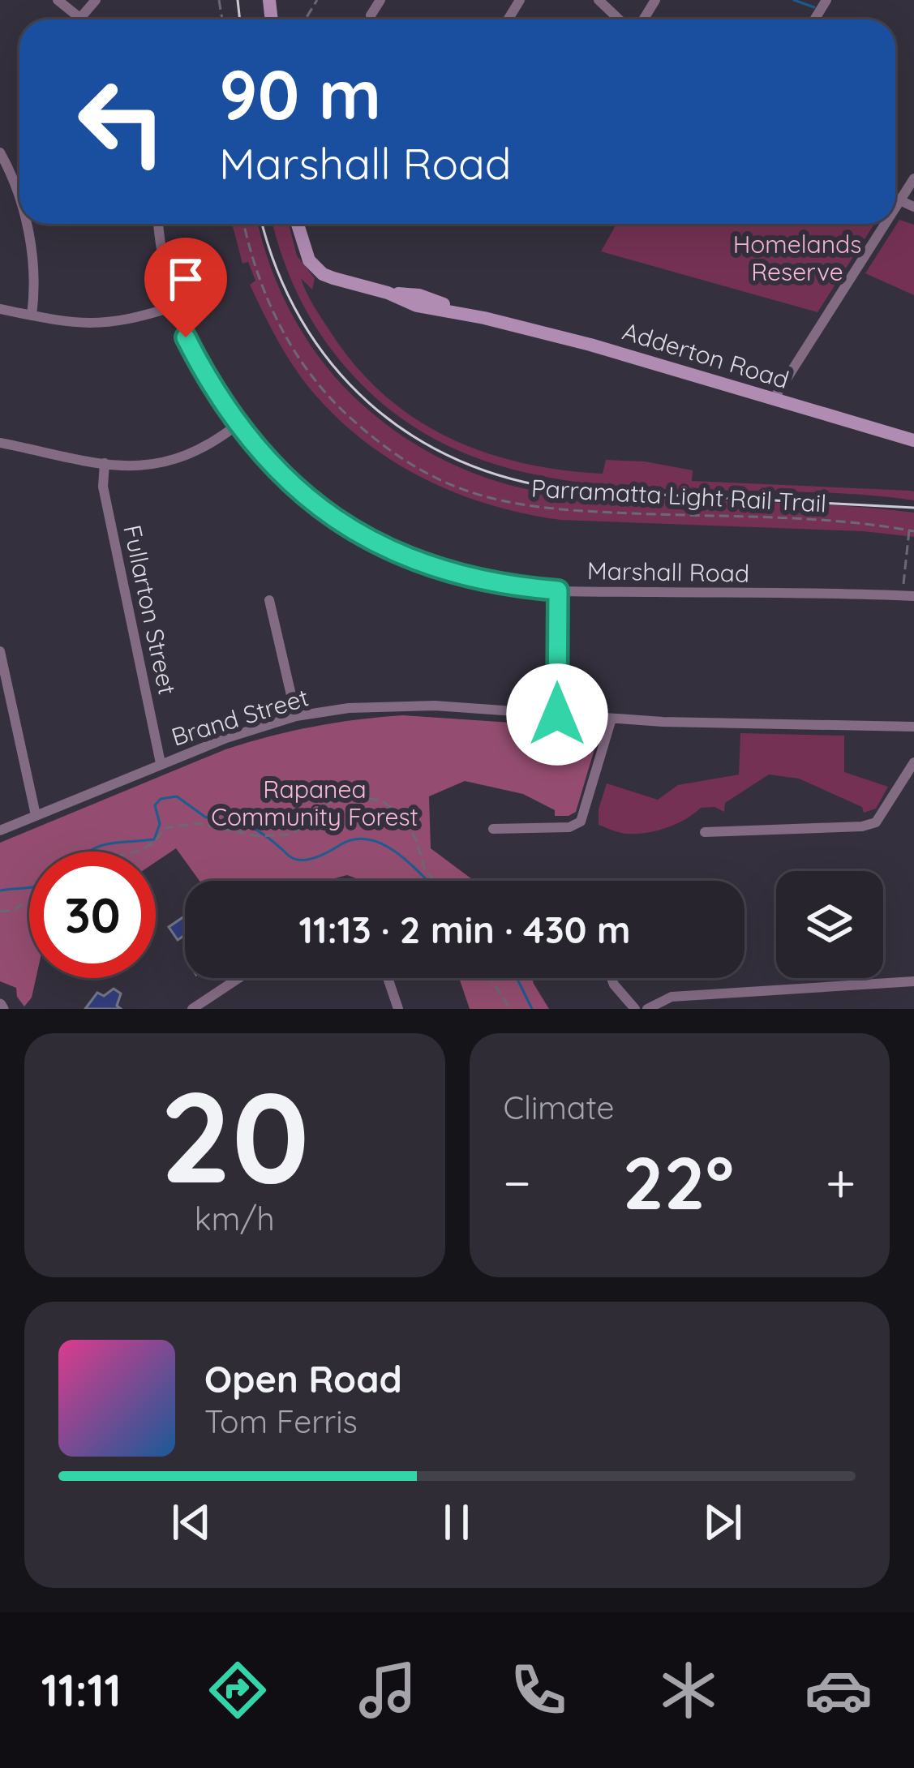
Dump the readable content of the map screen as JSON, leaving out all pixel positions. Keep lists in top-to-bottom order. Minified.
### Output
{"streets":{"main road":["Adderton Road"],"street":["Marshall Road","Fullarton Street","Brand Street"],"path":["Parramatta Light Rail Trail"]},"crossings":[["Fullarton Street","Brand Street"]],"parks":["Homelands Reserve","Rapanea Community Forest"],"page":{"turn":["90 m","Marshall Road"],"limit":"30","trip":"11:13 · 2 min · 430 m","tile":[["20","km/h"],"Climate"],"heat":["−","22°","+"],"song":["Open Road","Tom Ferris"],"tabs":"11:11"}}
